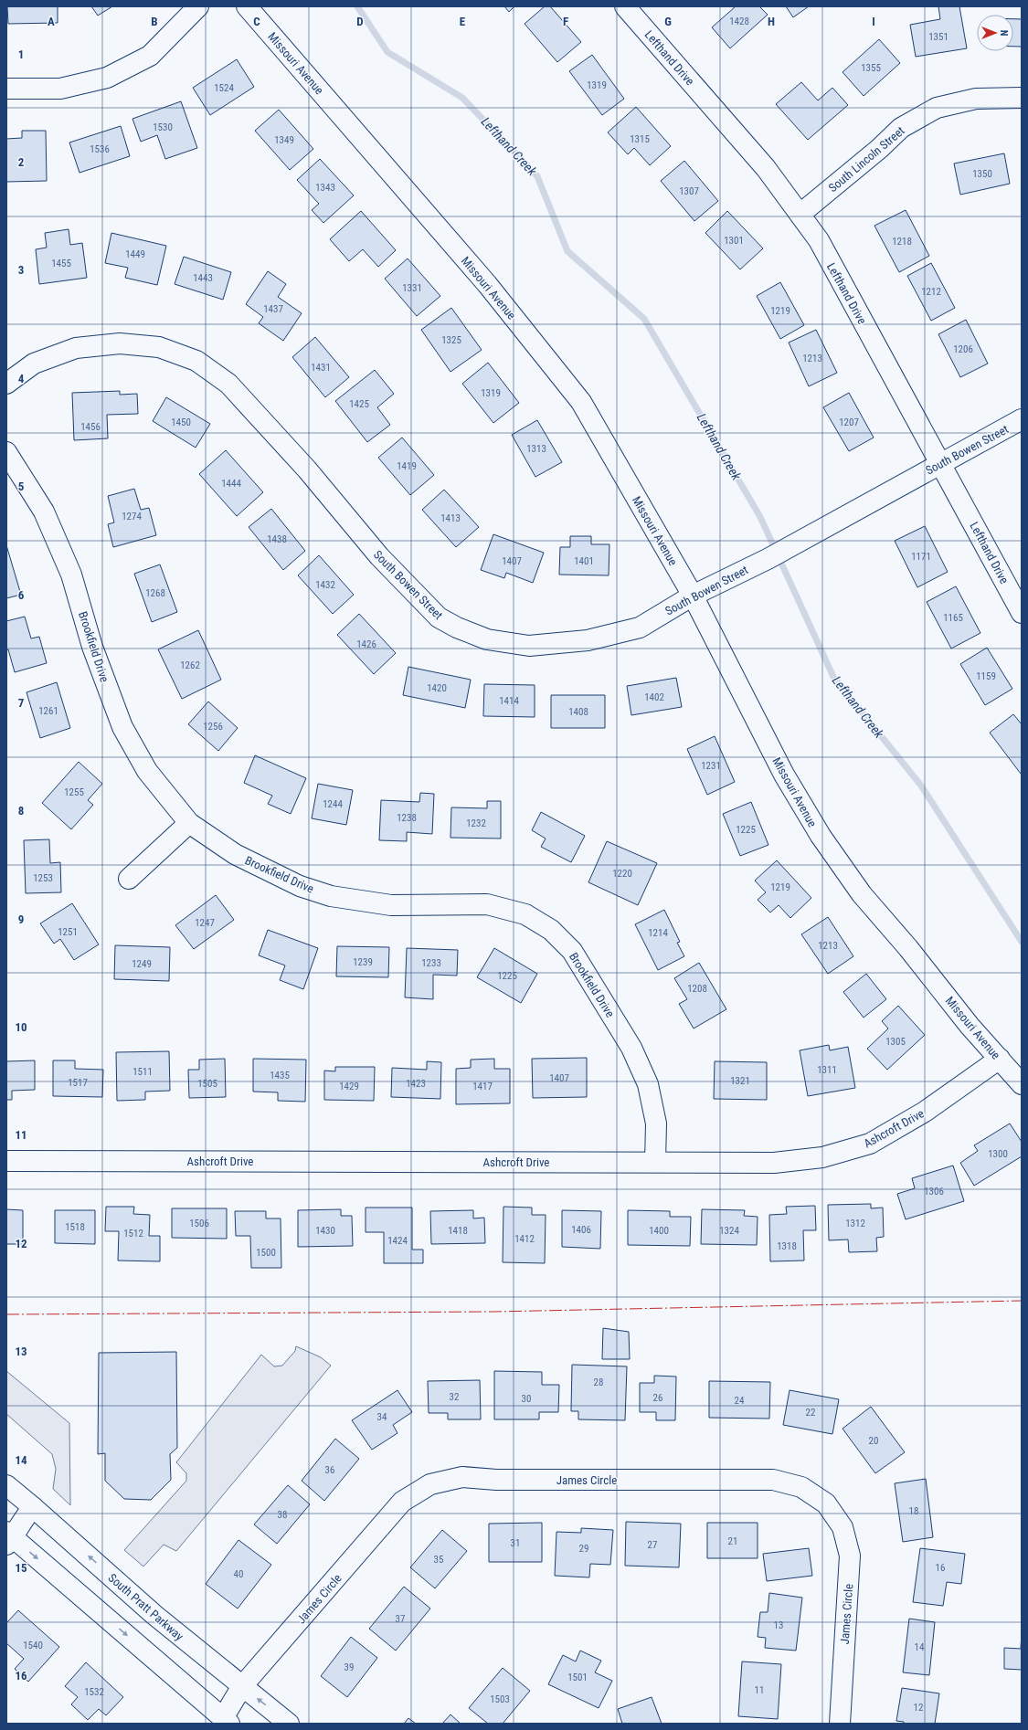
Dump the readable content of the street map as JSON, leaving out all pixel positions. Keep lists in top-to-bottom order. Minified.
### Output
{"streets":{"street":["Lefthand Drive","Missouri Avenue","South Lincoln Street","South Bowen Street","Brookfield Drive","Ashcroft Drive","James Circle","South Pratt Parkway"]},"crossings":[["Lefthand Drive","South Lincoln Street"],["Lefthand Drive","South Bowen Street"],["Missouri Avenue","South Bowen Street"],["Missouri Avenue","Ashcroft Drive"],["Brookfield Drive","Ashcroft Drive"],["James Circle","South Pratt Parkway"]],"water":["Lefthand Creek"],"house_numbers":["1428","1351","1355","1319","1524","1530","1315","1349","1536","1350","1343","1307","1301","1218","1449","1455","1443","1331","1212","1437","1219","1325","1206","1213","1431","1319","1425","1450","1207","1456","1313","1419","1444","1274","1413","1438","1171","1407","1401","1432","1268","1165","1426","1262","1159","1420","1402","1414","1261","1408","1256","1231","1255","1244","1238","1232","1225","1220","1253","1219","1247","1251","1214","1213","1239","1233","1249","1225","1208","1305","1311","1511","1435","1407","1321","1517","1505","1423","1429","1417","1300","1306","1506","1312","1518","1406","1430","1418","1400","1324","1512","1412","1424","1318","1500","28","32","26","30","24","22","34","20","36","18","38","21","31","27","29","35","16","40","37","13","1540","14","39","1501","11","1532","1503","12"],"north":"right","grid":{"columns":["A","B","C","D","E","F","G","H","I"],"rows":["1","2","3","4","5","6","7","8","9","10","11","12","13","14","15","16"]}}
